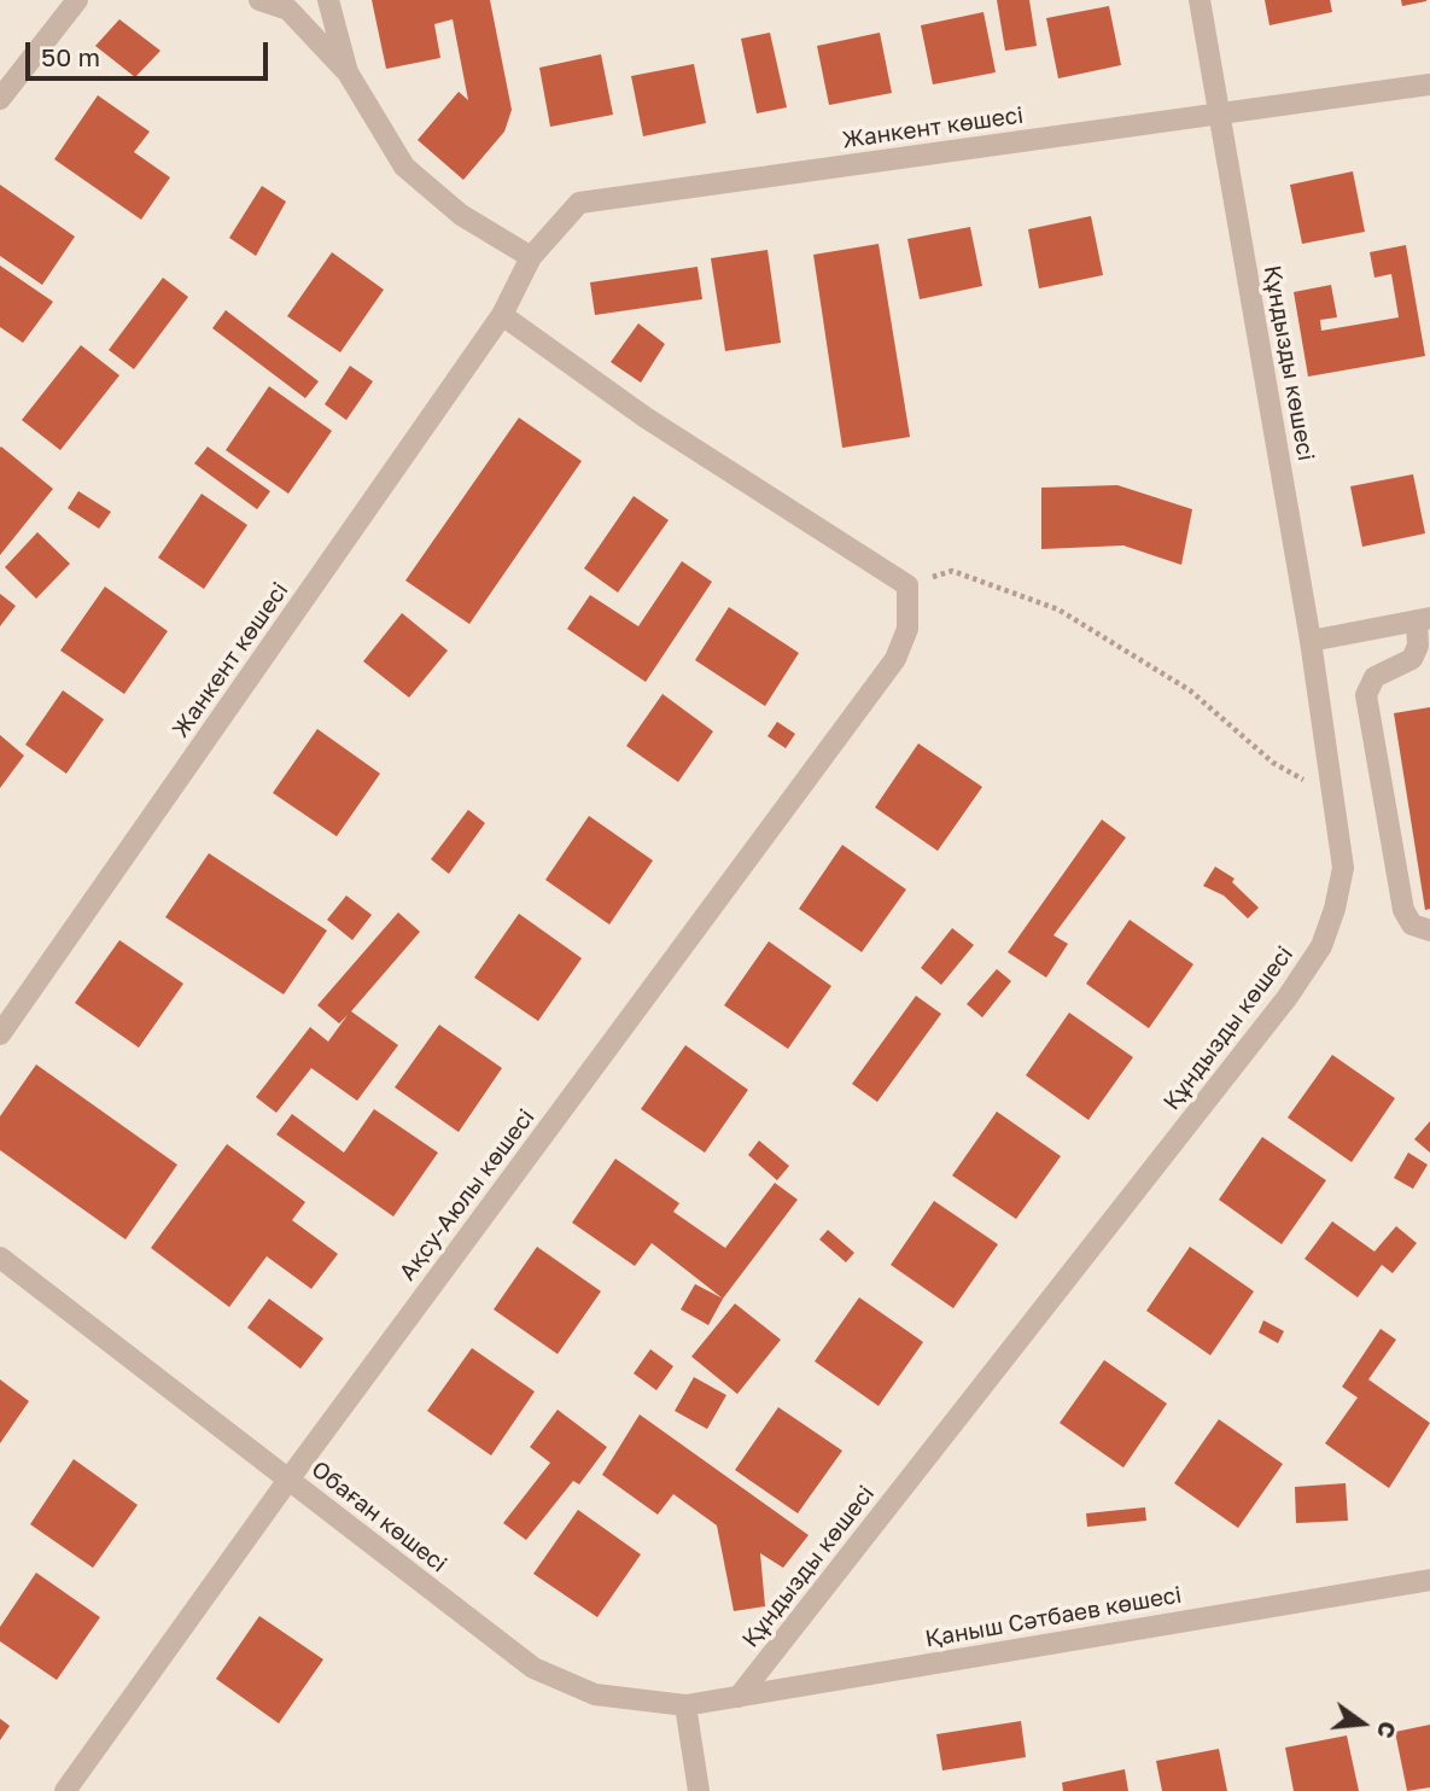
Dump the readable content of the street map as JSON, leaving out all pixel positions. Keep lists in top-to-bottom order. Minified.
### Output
{"streets":{"street":["Жанкент көшесі","Құндызды көшесі","Ақсу-Аюлы көшесі","Обаған көшесі","Қаныш Сәтбаев көшесі"]},"crossings":[["Жанкент көшесі","Құндызды көшесі"],["Құндызды көшесі","Қаныш Сәтбаев көшесі"],["Ақсу-Аюлы көшесі","Обаған көшесі"],["Обаған көшесі","Қаныш Сәтбаев көшесі"]],"scale_bar":"50 m","north":"right"}
